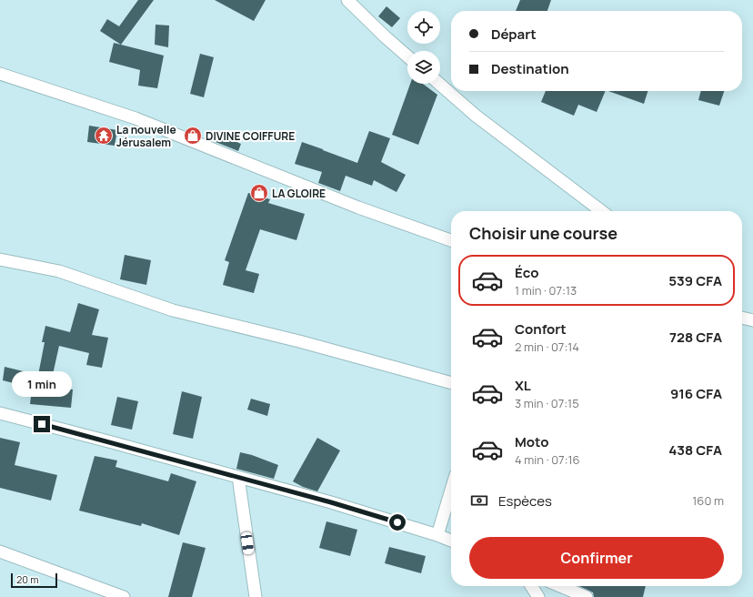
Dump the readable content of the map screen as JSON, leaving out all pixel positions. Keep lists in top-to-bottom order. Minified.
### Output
{"places":{"temple":["La nouvelle Jérusalem"],"shop":["DIVINE COIFFURE","LA GLOIRE"]},"scale_bar":"20 m","page":{"banner":["Départ","Destination"],"heading":"Choisir une course","list":[{"name":"Éco","note":"1 min · 07:13","value":"539 CFA"},{"name":"Confort","note":"2 min · 07:14","value":"728 CFA"},{"name":"XL","note":"3 min · 07:15","value":"916 CFA"},{"name":"Moto","note":"4 min · 07:16","value":"438 CFA"}],"bubble":"1 min","pay":["Espèces","160 m"],"buttons":"Confirmer","scale":"20 m"}}
